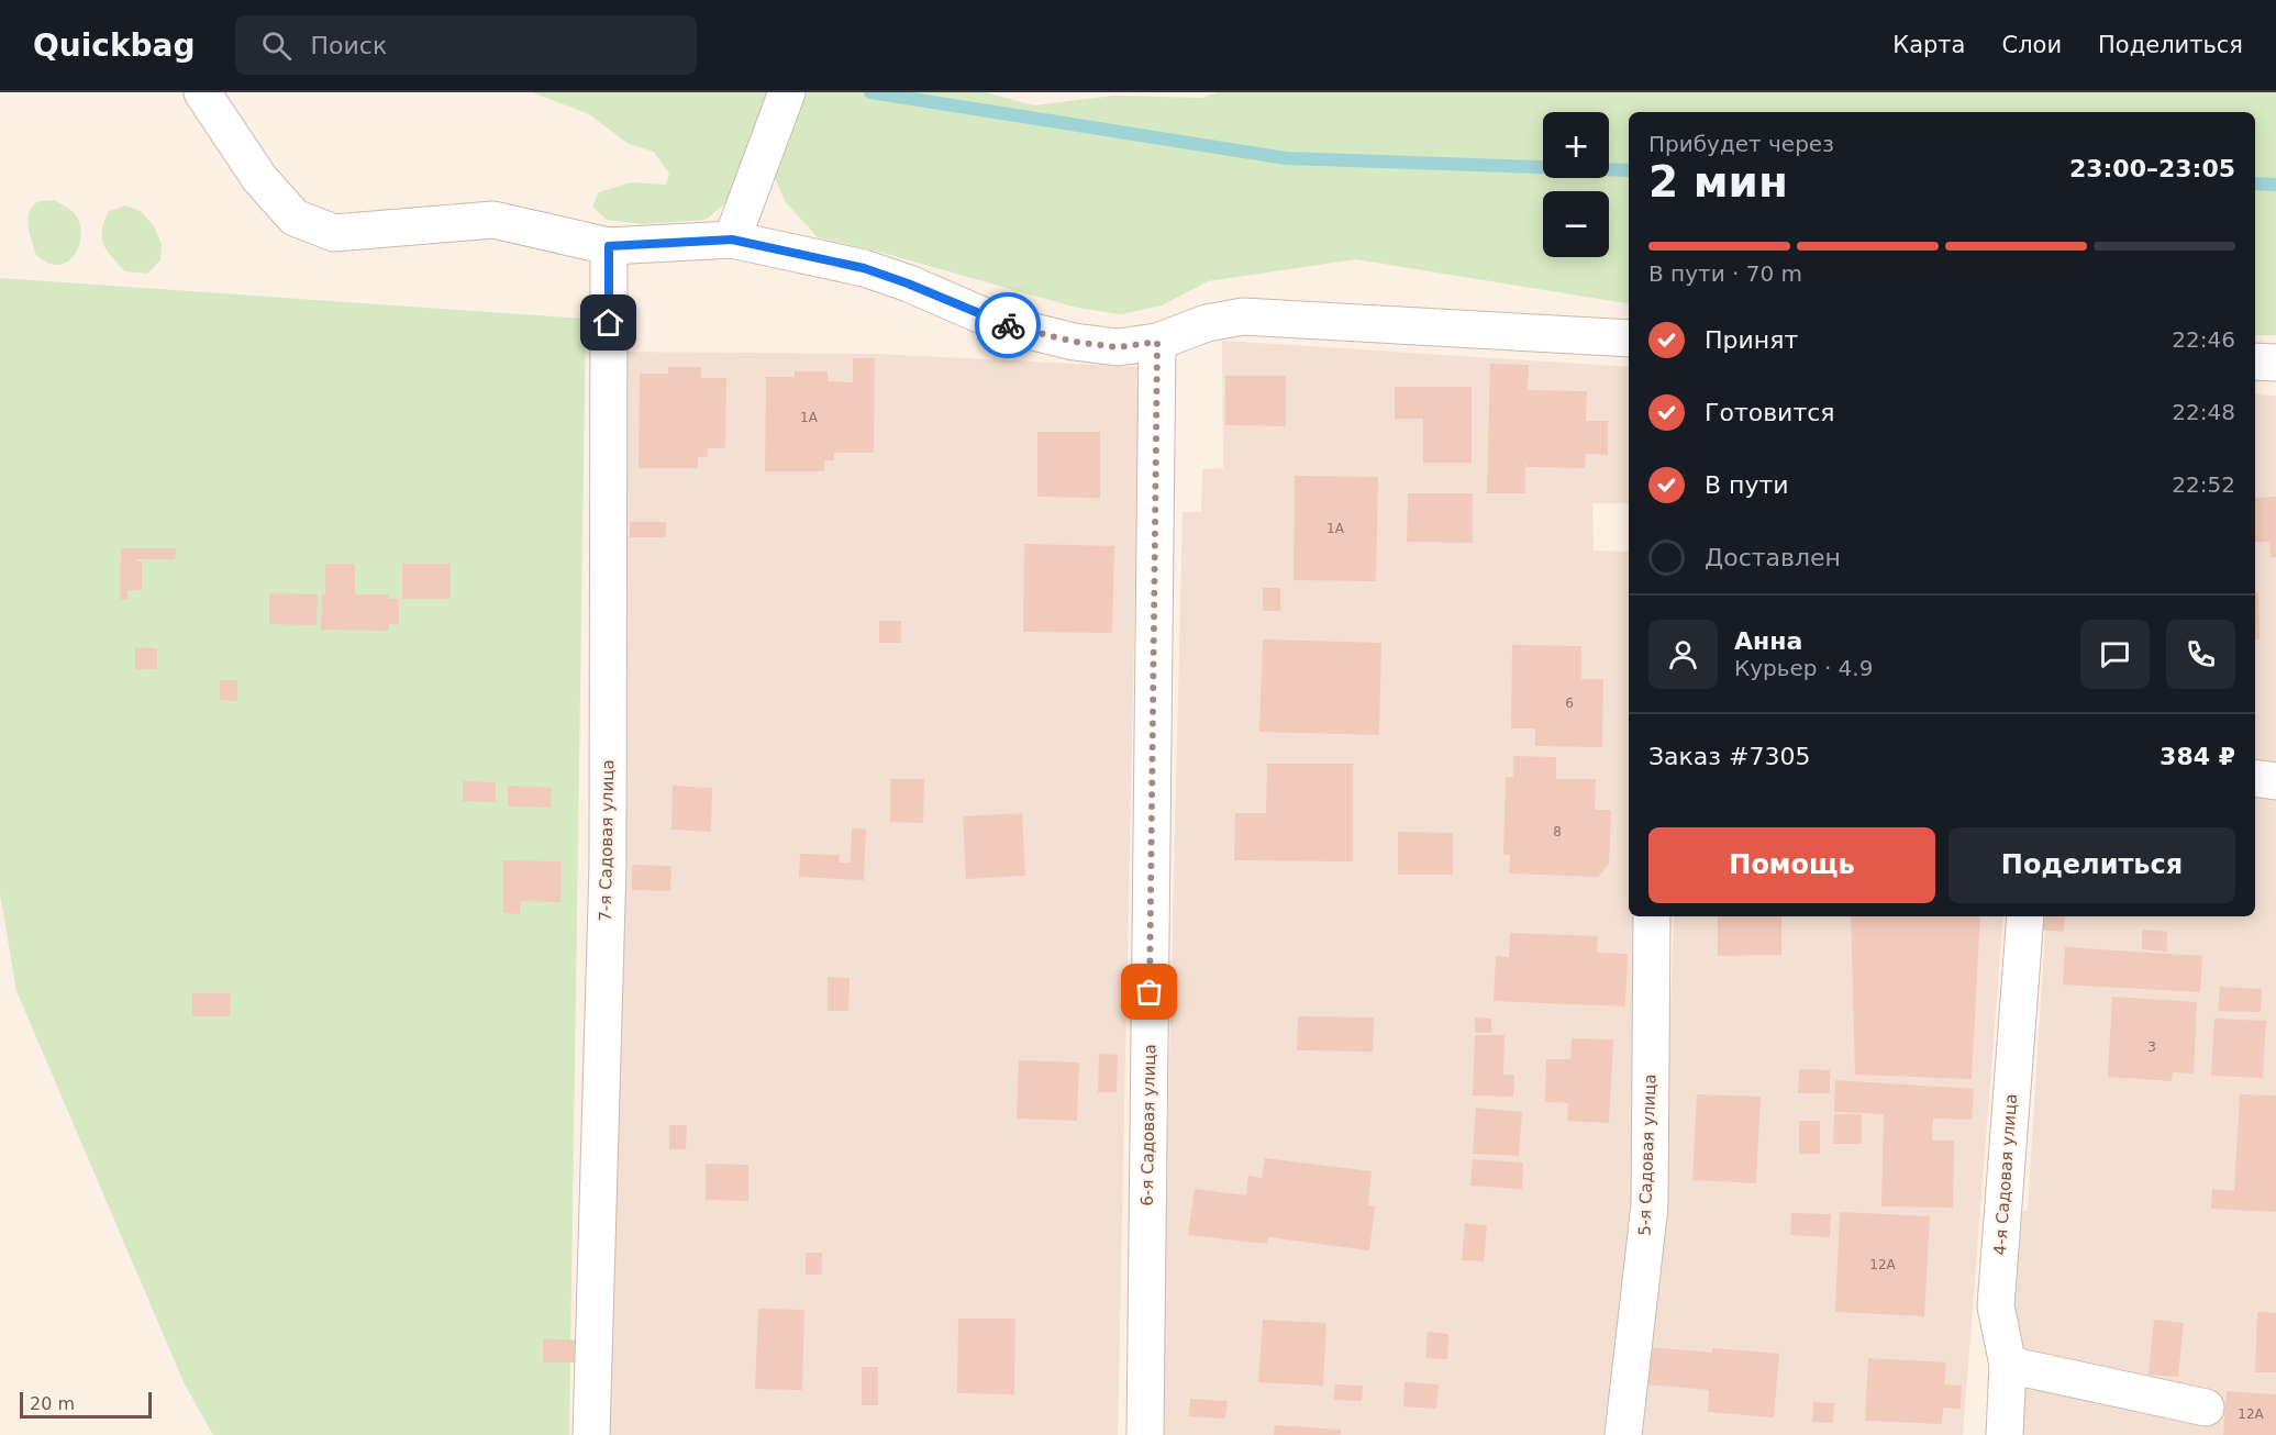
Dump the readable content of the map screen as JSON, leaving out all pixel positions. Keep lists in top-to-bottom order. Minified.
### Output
{"streets":{"street":["7-я Садовая улица","6-я Садовая улица","5-я Садовая улица","4-я Садовая улица"]},"house_numbers":["1А","1А","6","8","3","12А","12А"],"scale_bar":"20 m","page":{"header":"Quickbag","search":"Поиск","nav":["Карта","Слои","Поделиться"],"map_buttons":["+","−"],"heading":["2 мин","Прибудет через","23:00–23:05"],"panel":["Анна","Курьер · 4.9","Заказ #7305","384 ₽"],"bar":"В пути · 70 m","list":[["Принят","22:46"],["Готовится","22:48"],["В пути","22:52"],"Доставлен"],"buttons":["Помощь","Поделиться"],"scale":"20 m"}}
